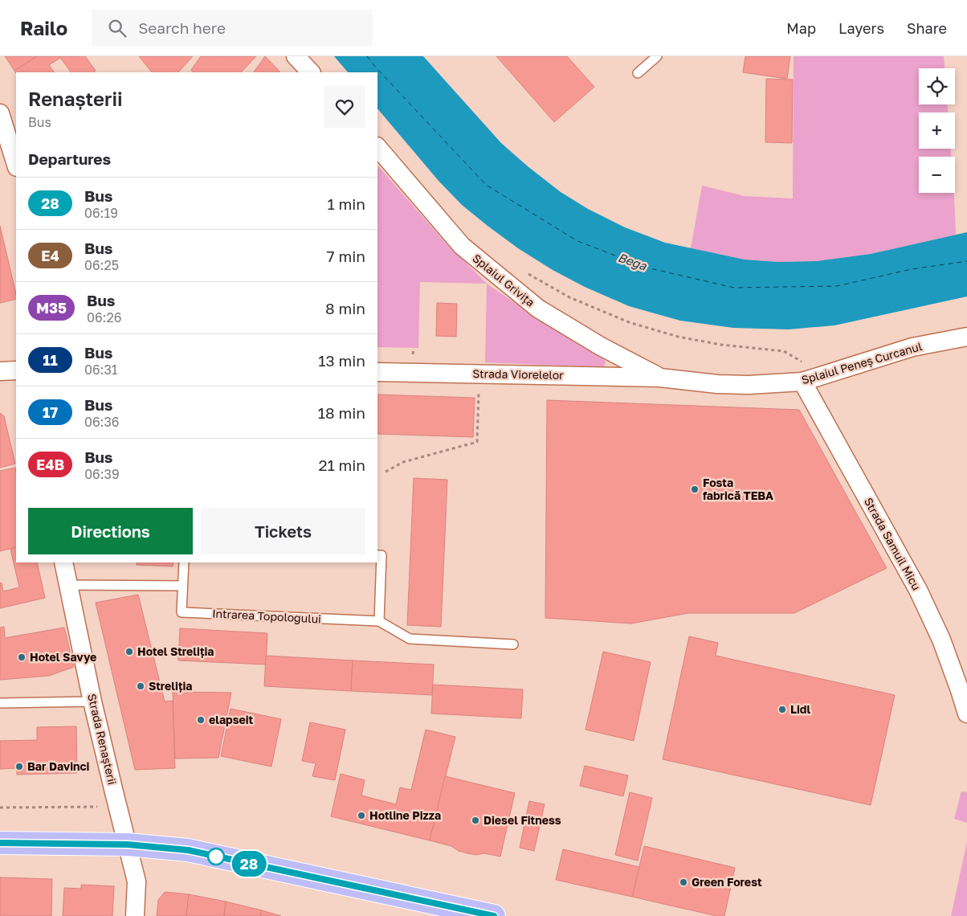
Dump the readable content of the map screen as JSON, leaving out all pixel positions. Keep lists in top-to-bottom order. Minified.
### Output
{"streets":{"street":["Splaiul Grivița","Splaiul Peneș Curcanul","Strada Viorelelor","Strada Samuil Micu","Strada Renașterii"],"lane":["Intrarea Topologului"]},"crossings":[["Splaiul Grivița","Splaiul Peneș Curcanul"],["Splaiul Grivița","Strada Viorelelor"],["Splaiul Peneș Curcanul","Strada Viorelelor"],["Splaiul Peneș Curcanul","Strada Samuil Micu"]],"water":["Bega"],"places":["Fosta fabrică TEBA","Hotel Streliția","Hotel Savye","Streliția","Lidl","elapseit","Bar Davinci","Hotline Pizza","Diesel Fitness","Green Forest"],"lines":["bus line 28"],"page":{"header":"Railo","search":"Search here","nav":["Map","Layers","Share"],"on_map":"28","map_buttons":["+","−"],"heading":[["Renașterii","Bus"],"Departures"],"list":[{"mark":"28","name":"Bus","note":"06:19","value":"1 min"},{"mark":"E4","name":"Bus","note":"06:25","value":"7 min"},{"mark":"M35","name":"Bus","note":"06:26","value":"8 min"},{"mark":"11","name":"Bus","note":"06:31","value":"13 min"},{"mark":"17","name":"Bus","note":"06:36","value":"18 min"},{"mark":"E4B","name":"Bus","note":"06:39","value":"21 min"}],"buttons":["Directions","Tickets"]}}
